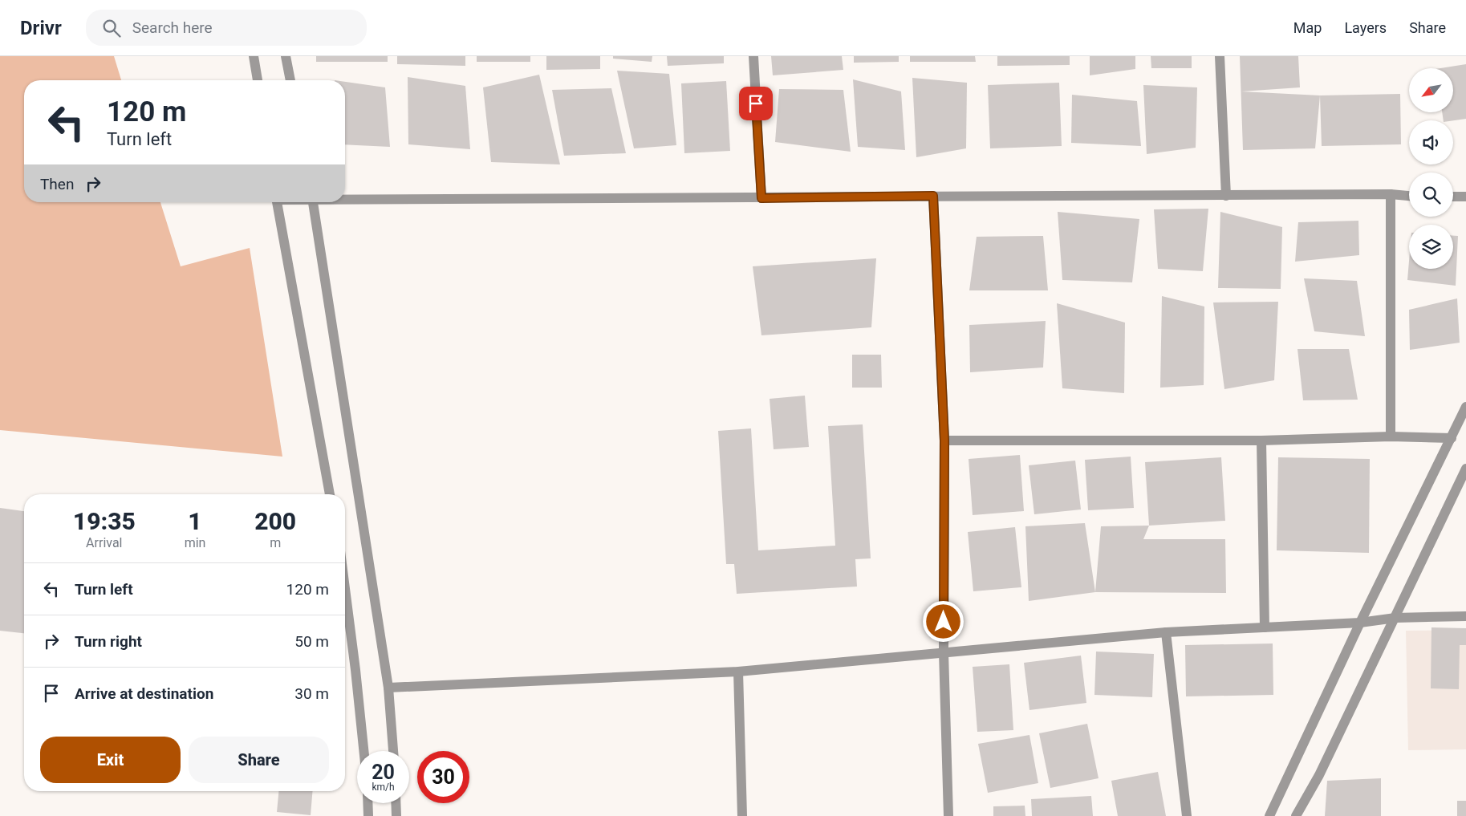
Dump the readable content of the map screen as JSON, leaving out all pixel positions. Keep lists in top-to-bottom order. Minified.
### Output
{"north":"bottom left","page":{"header":"Drivr","search":"Search here","nav":["Map","Layers","Share"],"turn":["120 m","Turn left"],"then":"Then","eta":["19:35","Arrival","1","min","200","m"],"list":[{"name":"Turn left","value":"120 m"},{"name":"Turn right","value":"50 m"},{"name":"Arrive at destination","value":"30 m"}],"buttons":["Exit","Share"],"speed":"20 km/h","limit":"30"}}
